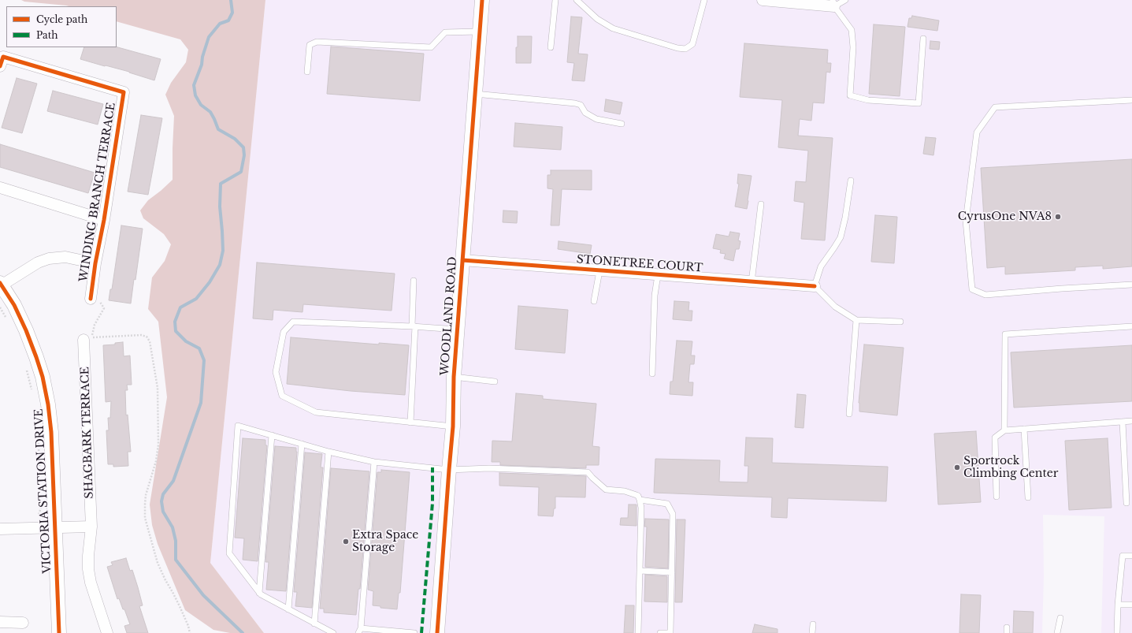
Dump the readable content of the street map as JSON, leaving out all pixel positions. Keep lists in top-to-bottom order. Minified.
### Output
{"streets":{"street":["WINDING BRANCH TERRACE","STONETREE COURT","WOODLAND ROAD","SHAGBARK TERRACE","VICTORIA STATION DRIVE"]},"crossings":[["STONETREE COURT","WOODLAND ROAD"]],"places":["CyrusOne NVA8","Sportrock Climbing Center","Extra Space Storage"],"legend":["Cycle path","Path"]}
